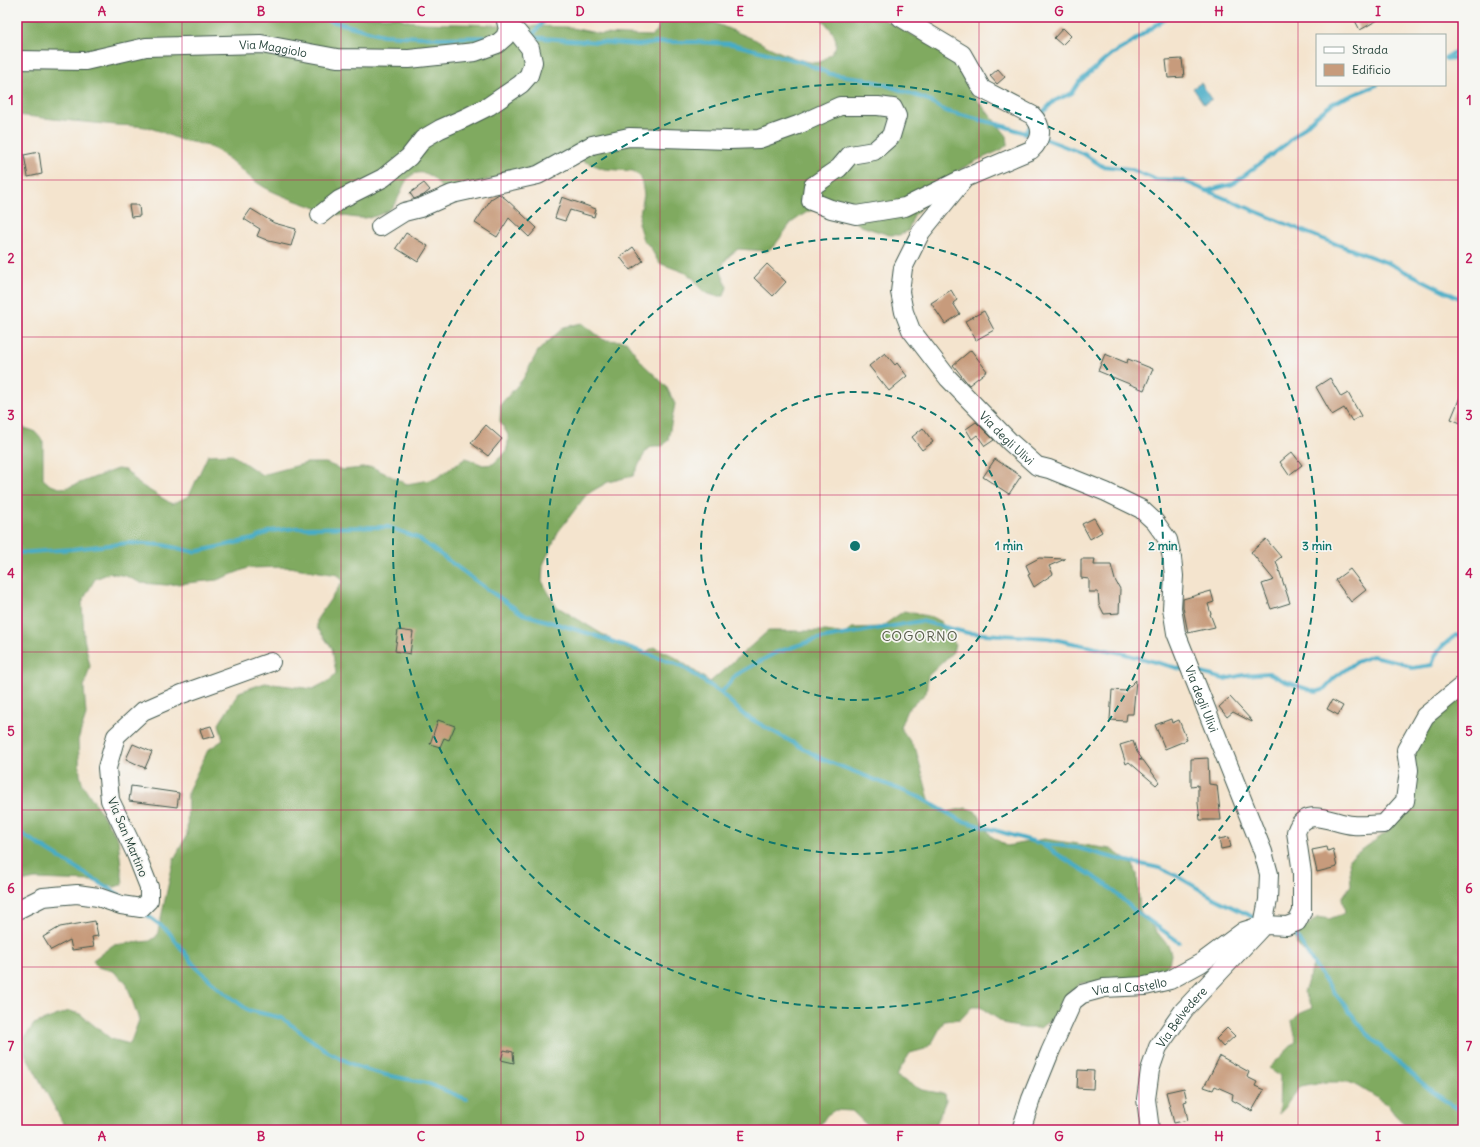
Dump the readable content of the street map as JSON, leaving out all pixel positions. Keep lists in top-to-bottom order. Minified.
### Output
{"streets":{"street":["Via Maggiolo","Via degli Ulivi","Via San Martino","Via al Castello","Via Belvedere"]},"crossings":[["Via degli Ulivi","Via al Castello"],["Via degli Ulivi","Via Belvedere"],["Via al Castello","Via Belvedere"]],"districts":["COGORNO"],"legend":["Strada","Edificio"],"grid":{"columns":["A","B","C","D","E","F","G","H","I"],"rows":["1","2","3","4","5","6","7"]},"rings":["1 min","2 min","3 min"]}
